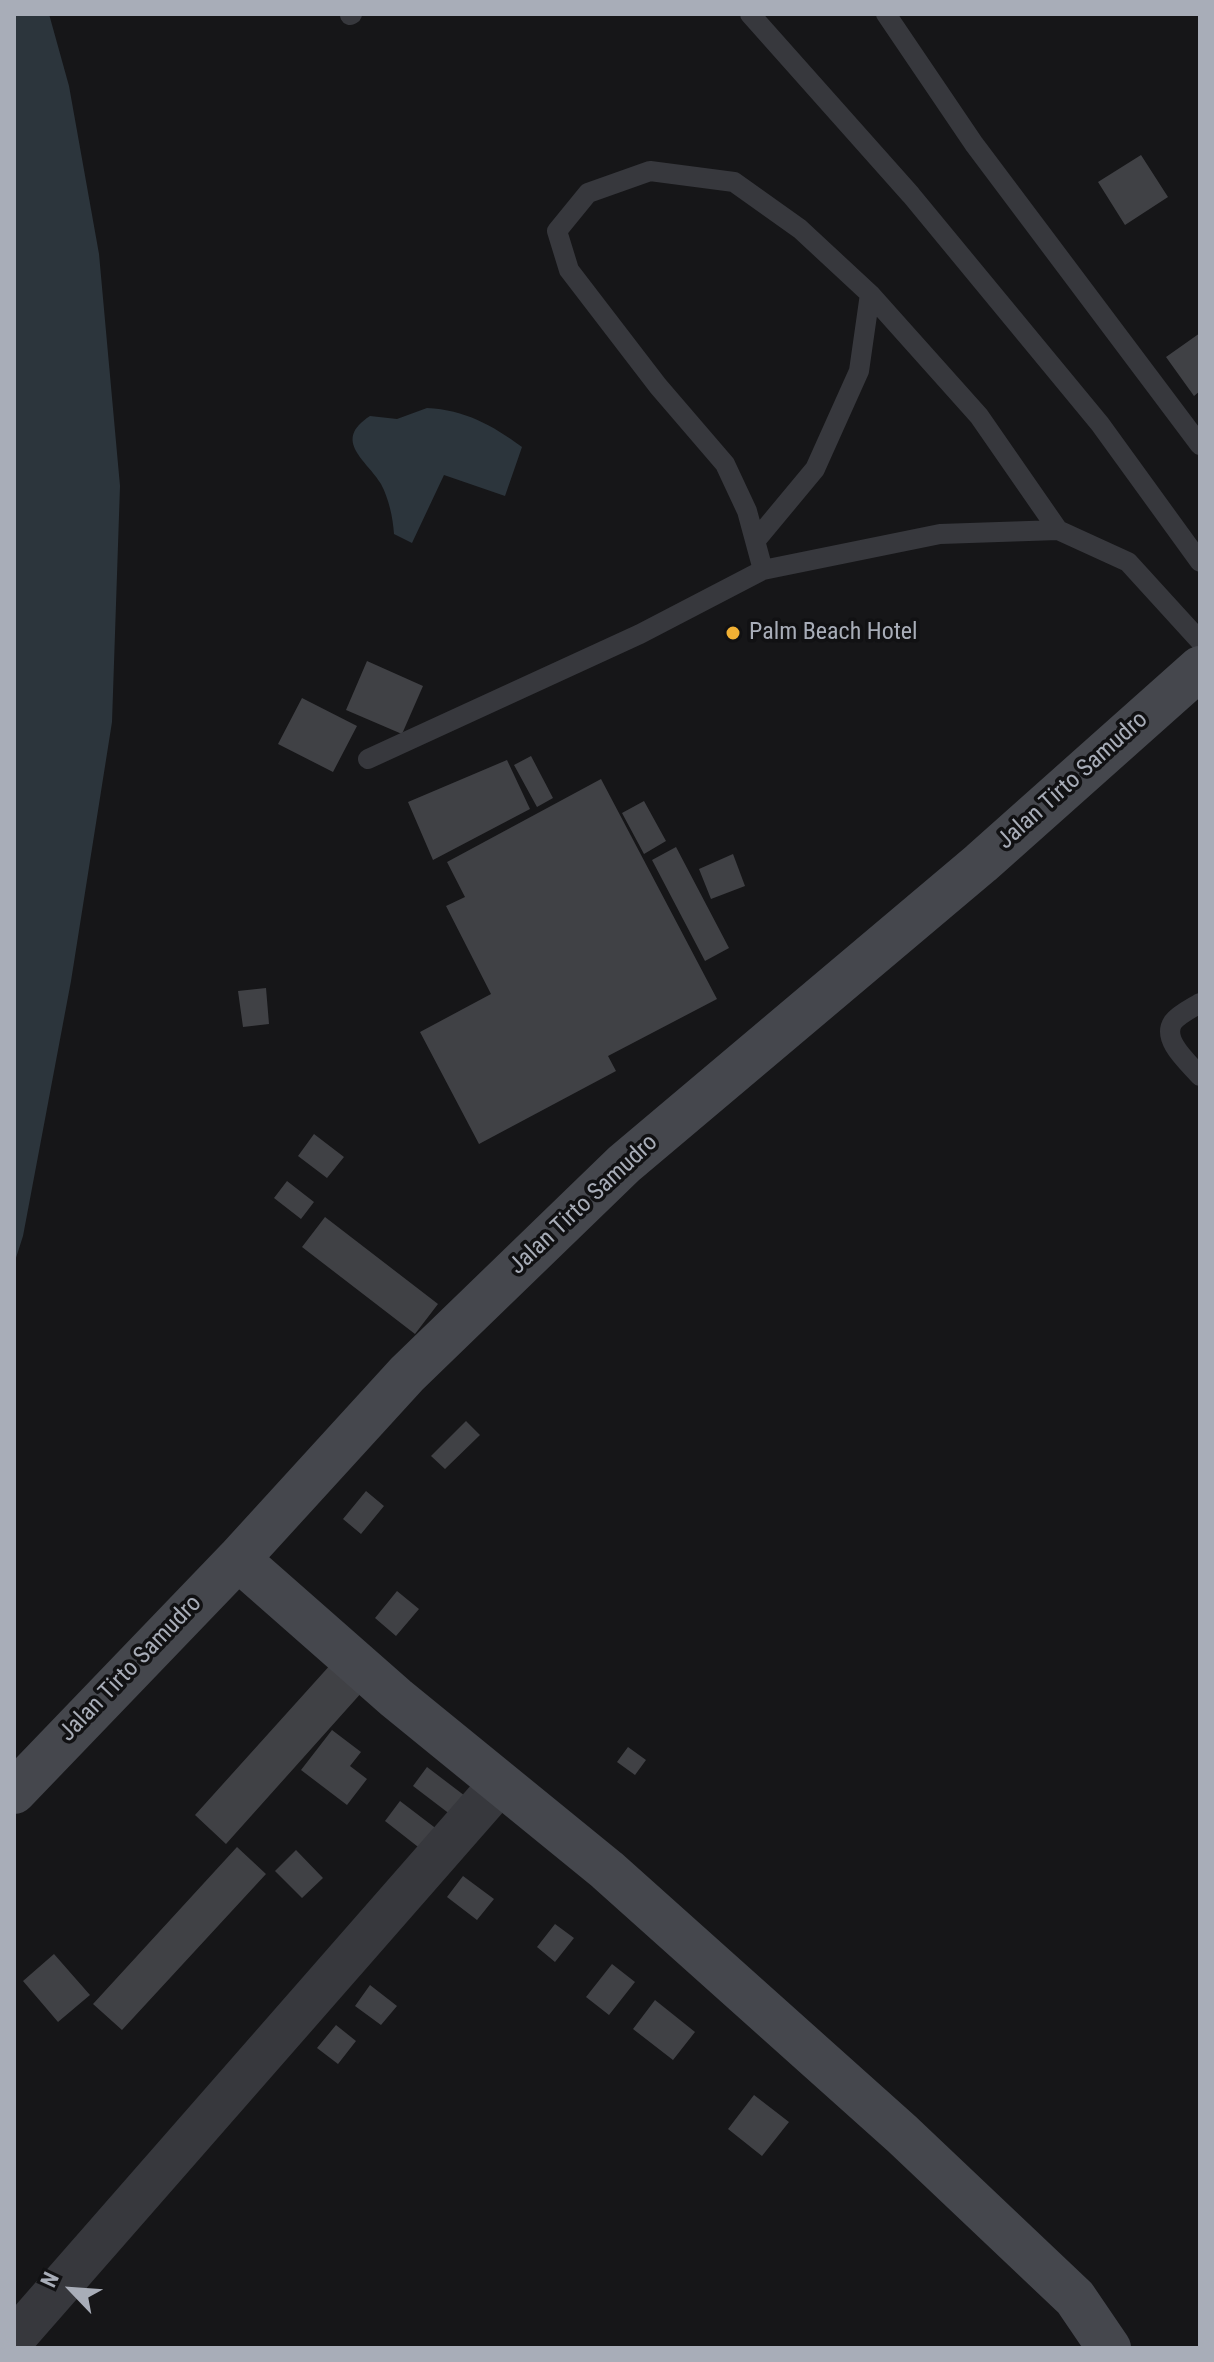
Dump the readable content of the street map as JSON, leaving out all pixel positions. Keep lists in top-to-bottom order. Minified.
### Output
{"streets":{"street":["Jalan Tirto Samudro"]},"places":["Palm Beach Hotel"],"north":"top left"}
